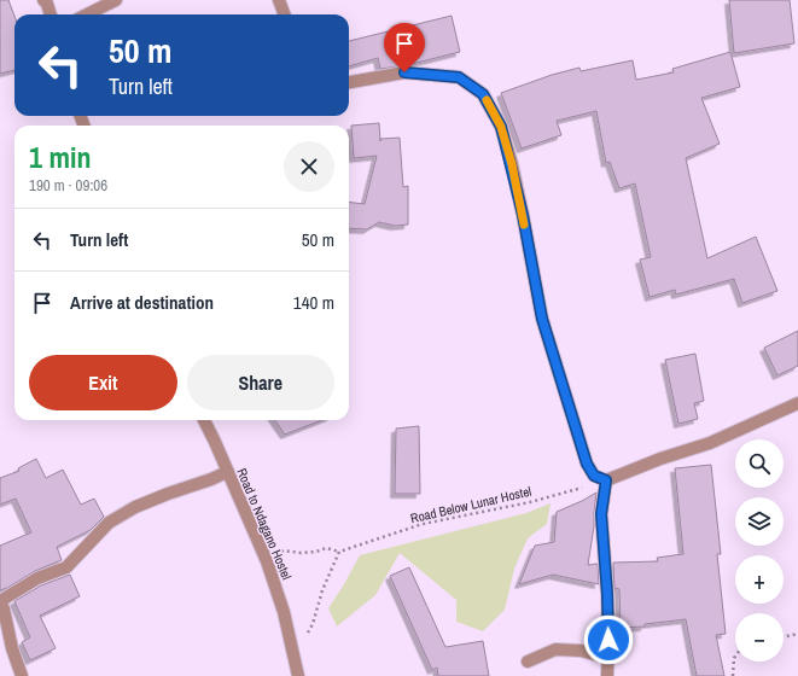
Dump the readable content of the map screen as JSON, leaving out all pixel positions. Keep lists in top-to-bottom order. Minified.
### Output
{"streets":{"street":["Road to Ndagano Hostel"],"path":["Road Below Lunar Hostel"]},"crossings":[["Road Below Lunar Hostel","Road to Ndagano Hostel"]],"page":{"turn":["50 m","Turn left"],"heading":["1 min","190 m · 09:06"],"list":[{"name":"Turn left","value":"50 m"},{"name":"Arrive at destination","value":"140 m"}],"buttons":["Exit","Share"],"map_buttons":["+","−"]}}
